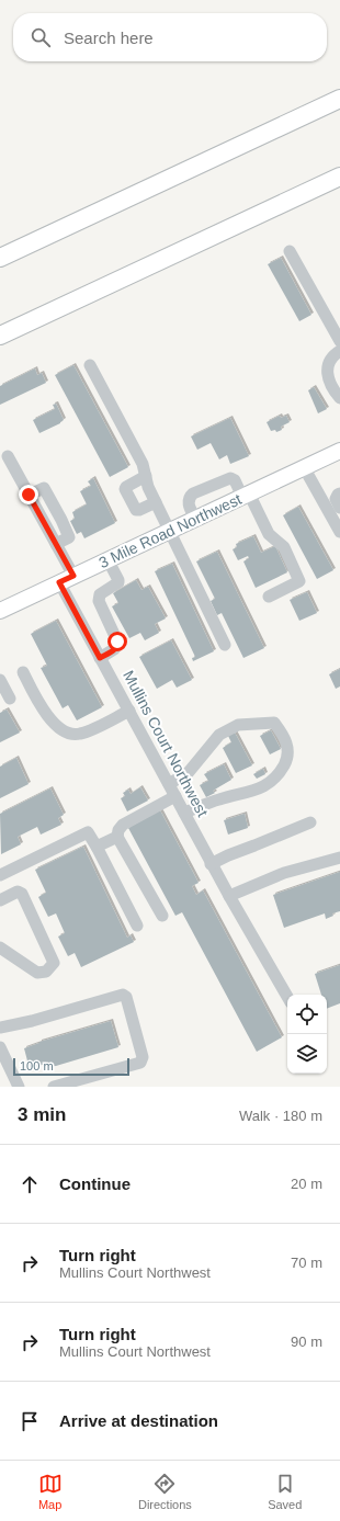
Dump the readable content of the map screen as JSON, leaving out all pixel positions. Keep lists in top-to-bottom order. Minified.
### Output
{"streets":{"main road":["3 Mile Road Northwest"],"street":["Mullins Court Northwest"]},"crossings":[["3 Mile Road Northwest","Mullins Court Northwest"]],"scale_bar":"100 m","page":{"search":"Search here","scale":"100 m","heading":["3 min","Walk · 180 m"],"list":[["Continue","20 m"],["Turn right","Mullins Court Northwest","70 m"],["Turn right","Mullins Court Northwest","90 m"],"Arrive at destination"],"nav":["Map","Directions","Saved"]}}
